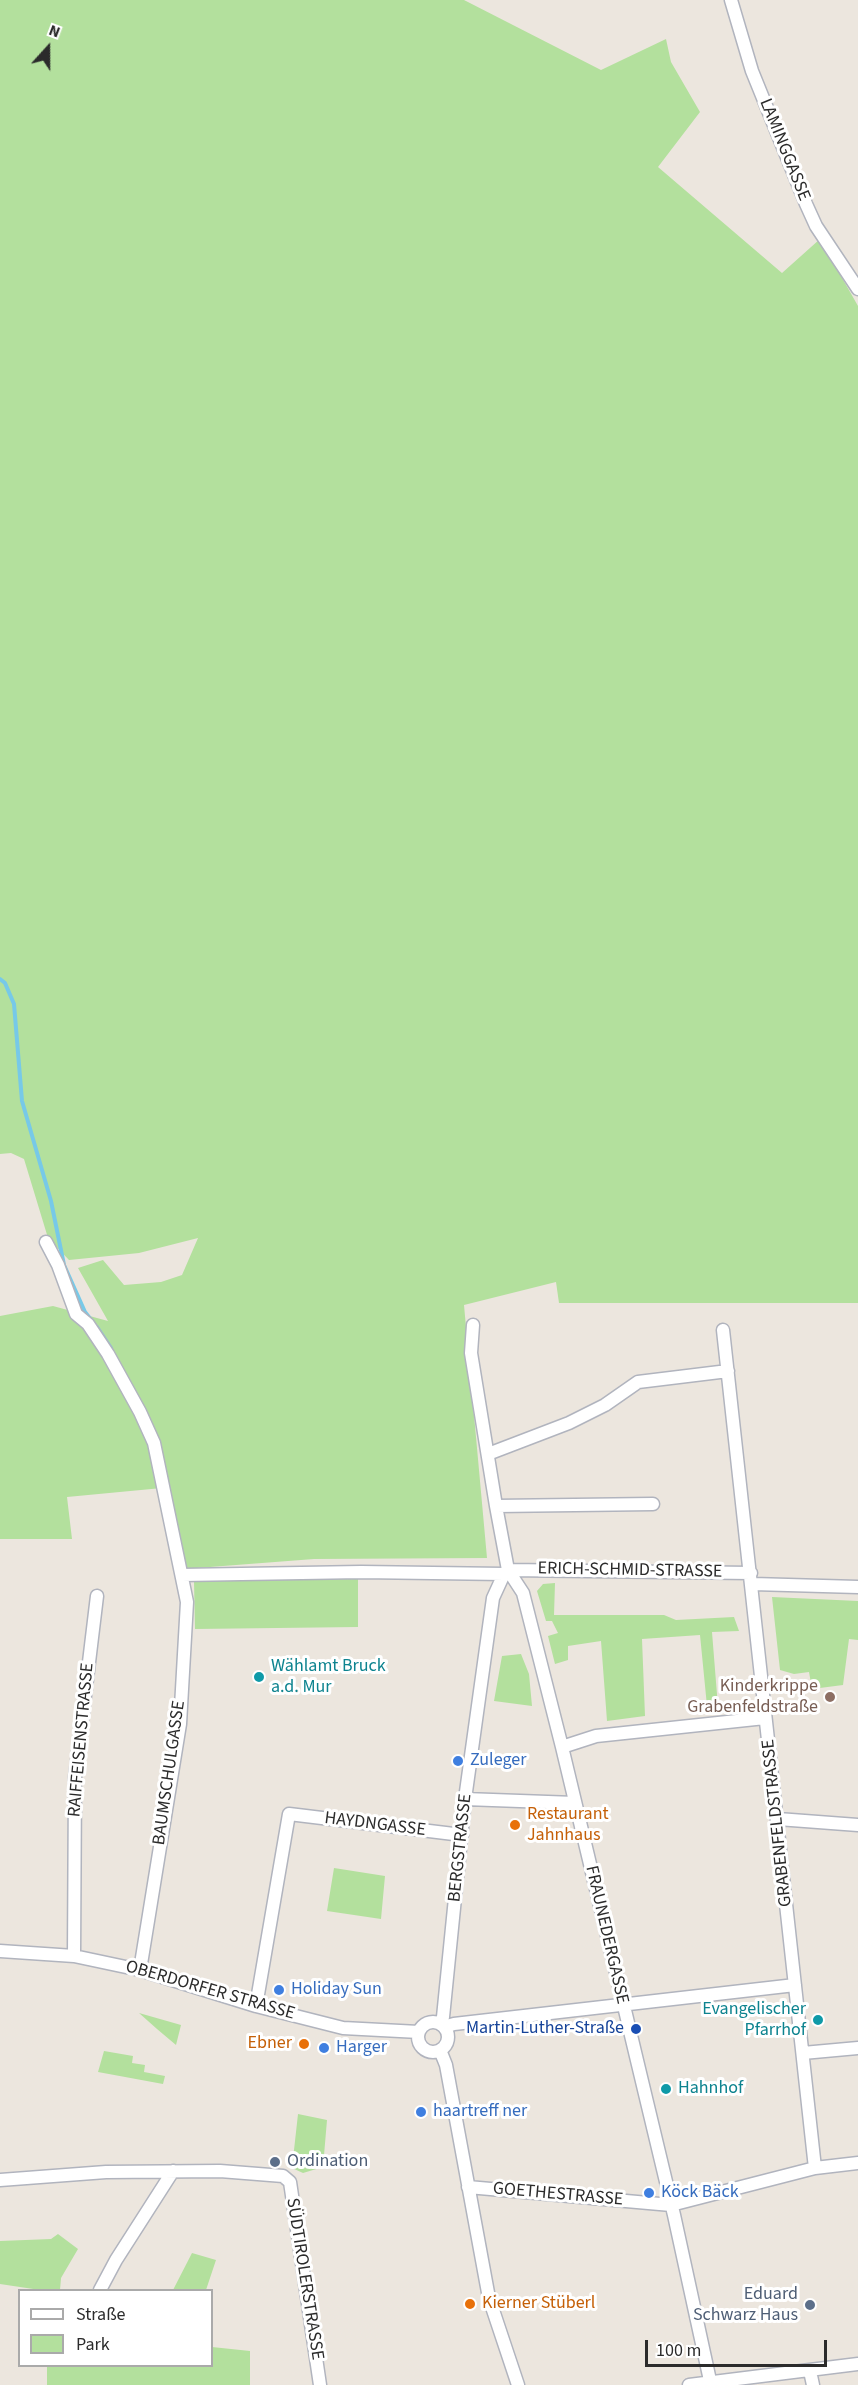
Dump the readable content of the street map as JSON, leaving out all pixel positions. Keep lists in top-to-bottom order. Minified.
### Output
{"streets":{"street":["LAMINGGASSE","ERICH-SCHMID-STRASSE","RAIFFEISENSTRASSE","BAUMSCHULGASSE","GRABENFELDSTRASSE","HAYDNGASSE","BERGSTRASSE","FRAUNEDERGASSE","OBERDORFER STRASSE","GOETHESTRASSE","SÜDTIROLERSTRASSE"]},"crossings":[["ERICH-SCHMID-STRASSE","GRABENFELDSTRASSE"],["ERICH-SCHMID-STRASSE","BERGSTRASSE"],["ERICH-SCHMID-STRASSE","FRAUNEDERGASSE"],["RAIFFEISENSTRASSE","OBERDORFER STRASSE"],["BAUMSCHULGASSE","OBERDORFER STRASSE"],["GRABENFELDSTRASSE","GOETHESTRASSE"],["HAYDNGASSE","BERGSTRASSE"],["HAYDNGASSE","OBERDORFER STRASSE"],["BERGSTRASSE","FRAUNEDERGASSE"],["BERGSTRASSE","OBERDORFER STRASSE"],["FRAUNEDERGASSE","GOETHESTRASSE"]],"places":["Wählamt Bruck a.d. Mur","Kinderkrippe Grabenfeldstraße","Zuleger","Restaurant Jahnhaus","Holiday Sun","Evangelischer Pfarrhof","Martin-Luther-Straße","Ebner","Harger","Hahnhof","haartreff ner","Ordination","Köck Bäck","Kierner Stüberl","Eduard Schwarz Haus"],"legend":["Straße","Park"],"scale_bar":"100 m","north":"top"}
